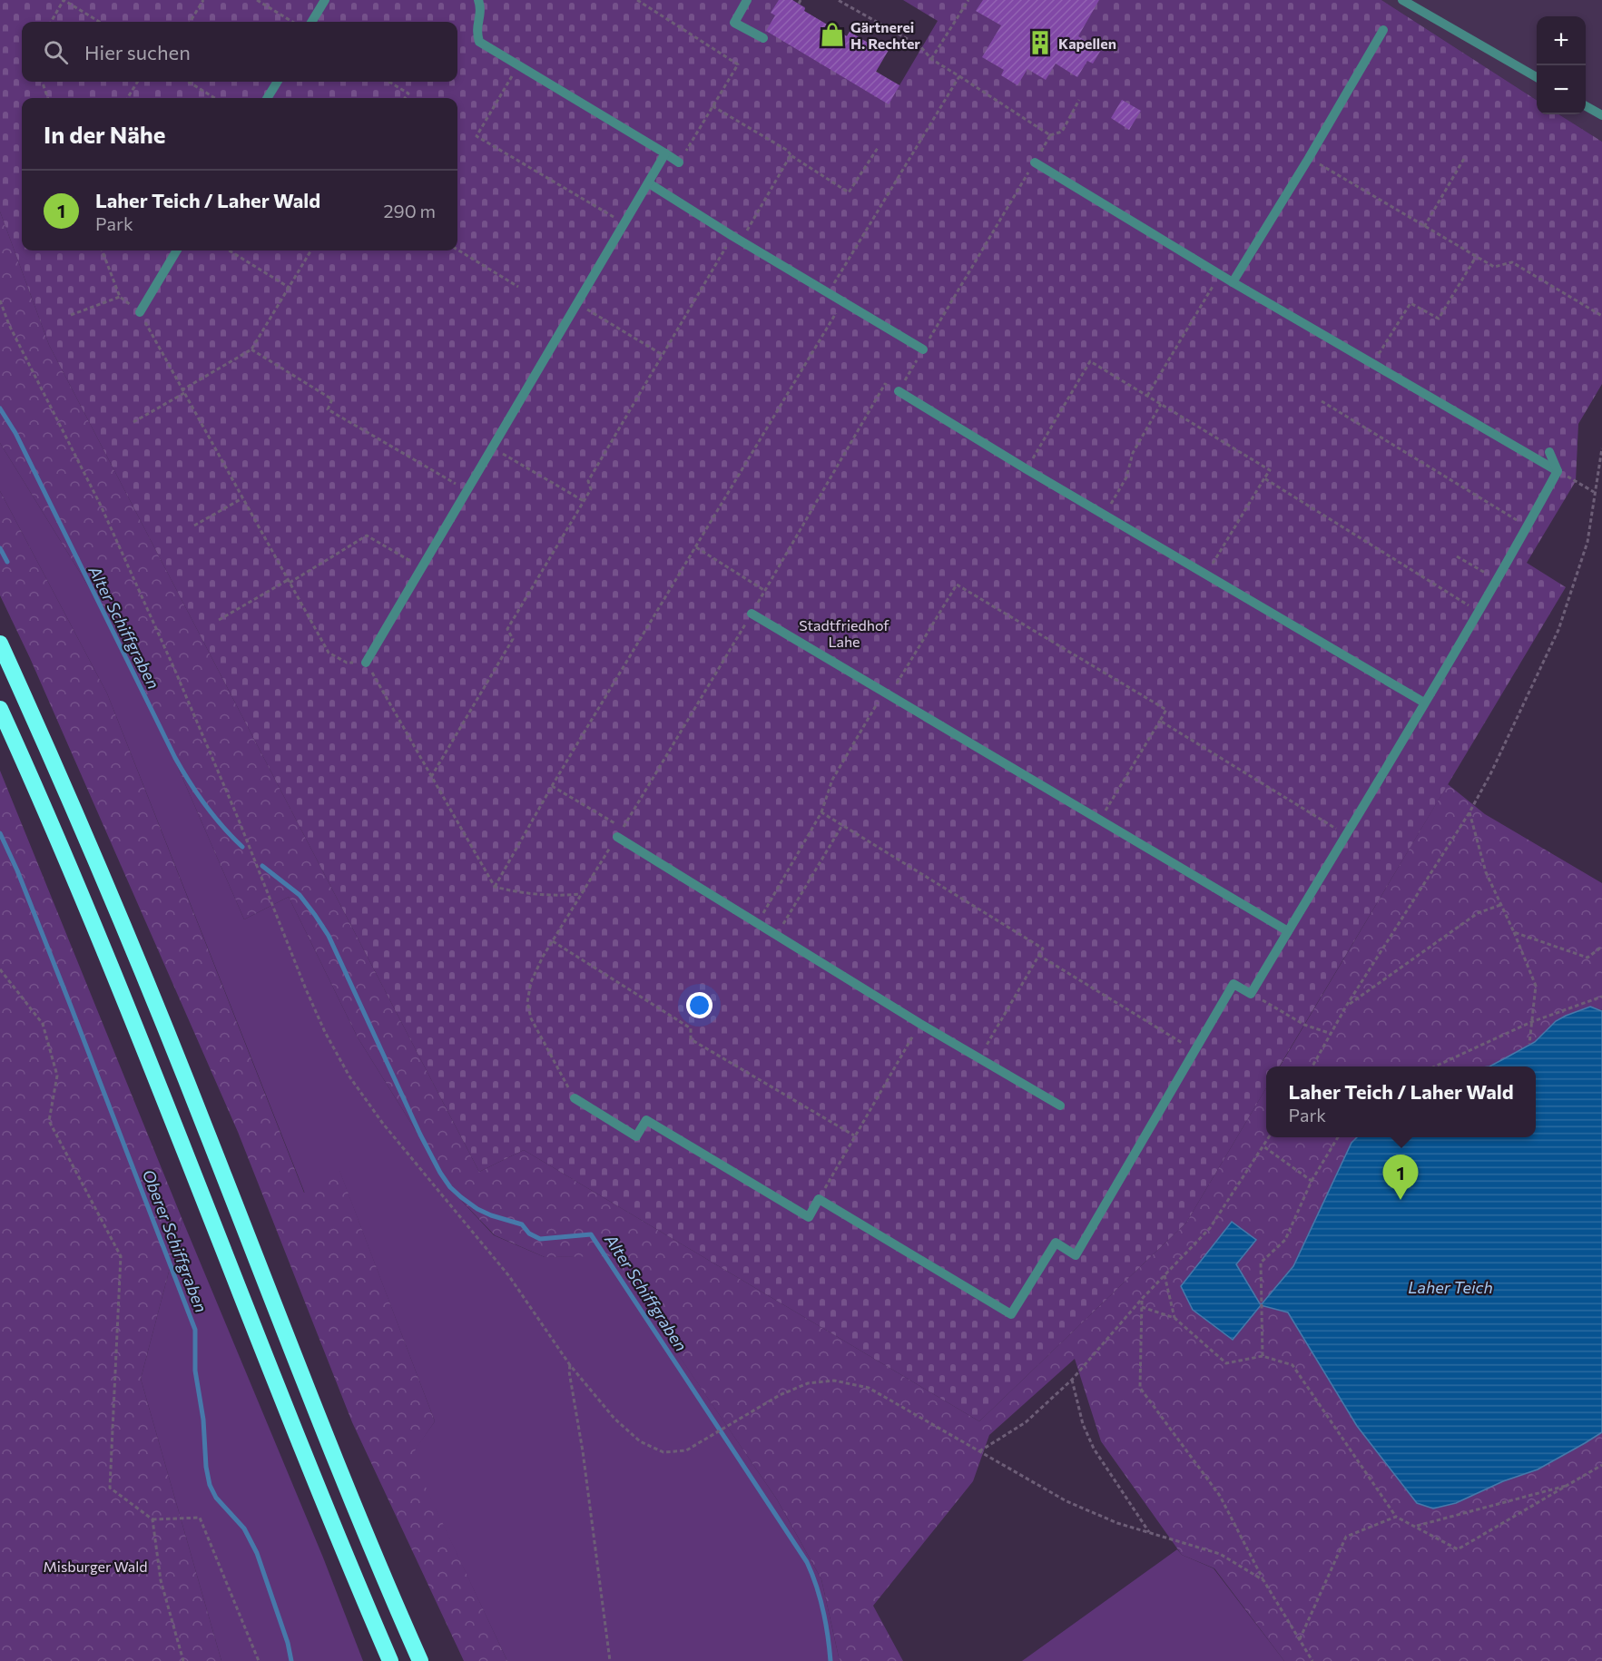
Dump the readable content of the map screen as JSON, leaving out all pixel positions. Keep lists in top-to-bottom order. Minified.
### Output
{"water":["Alter Schiffgraben","Oberer Schiffgraben","Laher Teich"],"parks":["Stadtfriedhof Lahe","Misburger Wald"],"places":{"shop":["Gärtnerei H. Rechter"],"building":["Kapellen"]},"page":{"map_buttons":["+","−"],"search":"Hier suchen","heading":"In der Nähe","list":[{"mark":"1","name":"Laher Teich / Laher Wald","note":"Park","value":"290 m"}],"popup":["Laher Teich / Laher Wald","Park"],"pins":"1"}}
